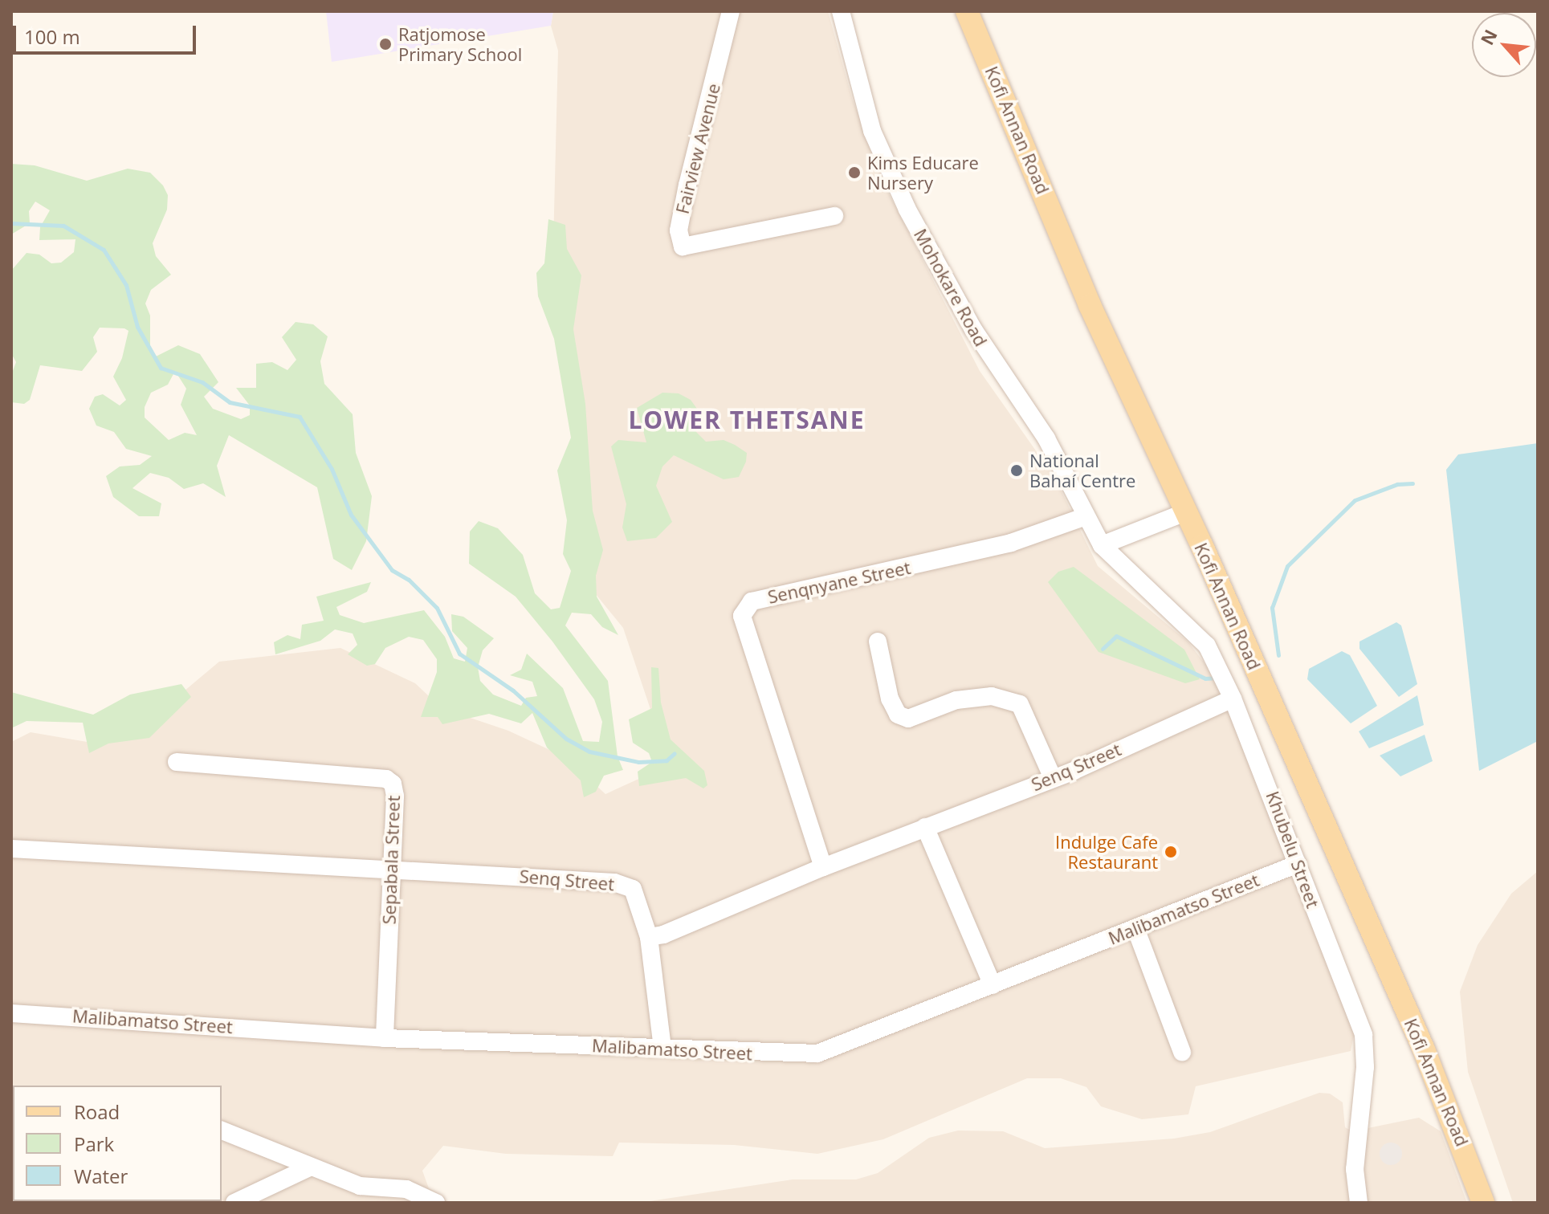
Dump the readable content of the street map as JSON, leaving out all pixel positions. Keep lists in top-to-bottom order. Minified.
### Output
{"streets":{"main road":["Kofi Annan Road"],"street":["Fairview Avenue","Mohokare Road","Senqnyane Street","Senq Street","Khubelu Street","Sepabala Street","Malibamatso Street"]},"crossings":[["Mohokare Road","Senqnyane Street"],["Mohokare Road","Khubelu Street"],["Senqnyane Street","Senq Street"],["Senq Street","Khubelu Street"],["Senq Street","Sepabala Street"],["Khubelu Street","Malibamatso Street"],["Sepabala Street","Malibamatso Street"]],"districts":["LOWER THETSANE"],"places":["Ratjomose Primary School","Kims Educare Nursery","National Bahaí Centre","Indulge Cafe Restaurant"],"legend":["Road","Park","Water"],"scale_bar":"100 m","north":"top left"}
